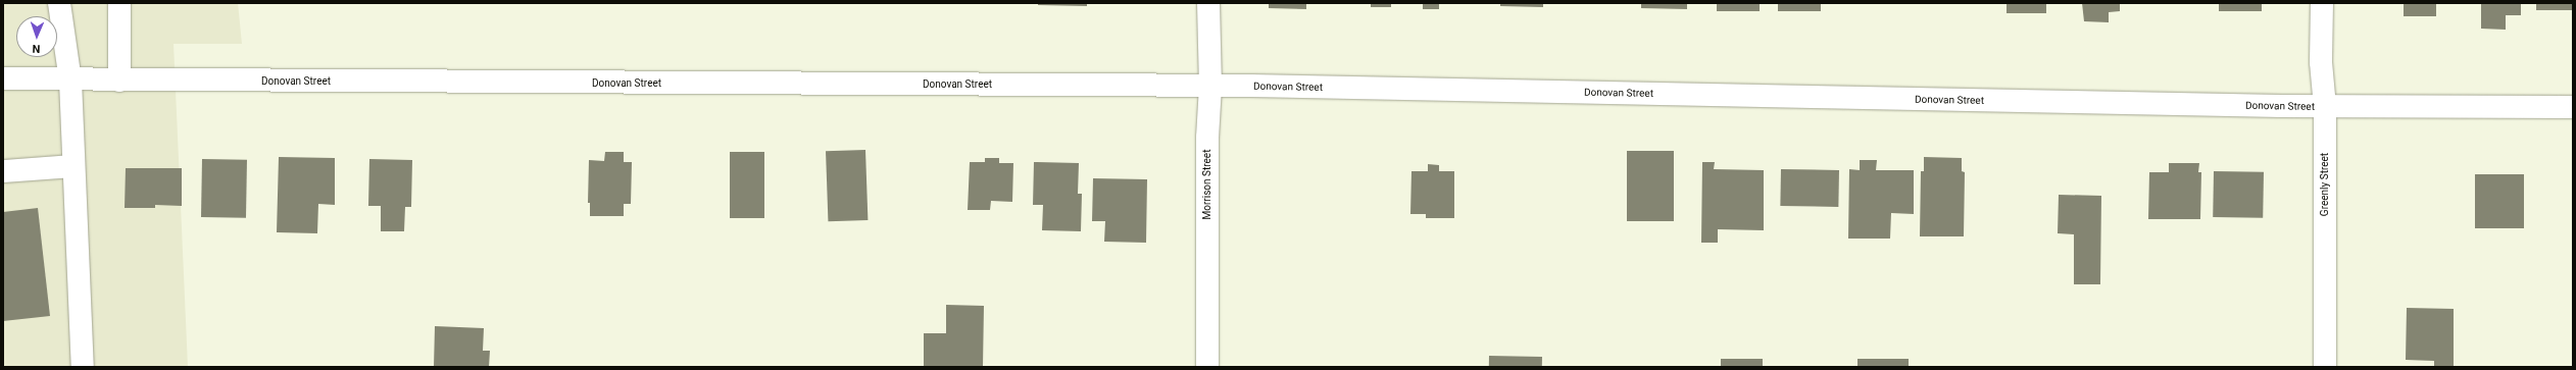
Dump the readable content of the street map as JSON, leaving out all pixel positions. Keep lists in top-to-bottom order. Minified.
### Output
{"streets":{"street":["Donovan Street","Morrison Street","Greenly Street"]},"crossings":[["Donovan Street","Morrison Street"],["Donovan Street","Greenly Street"]],"north":"bottom"}
